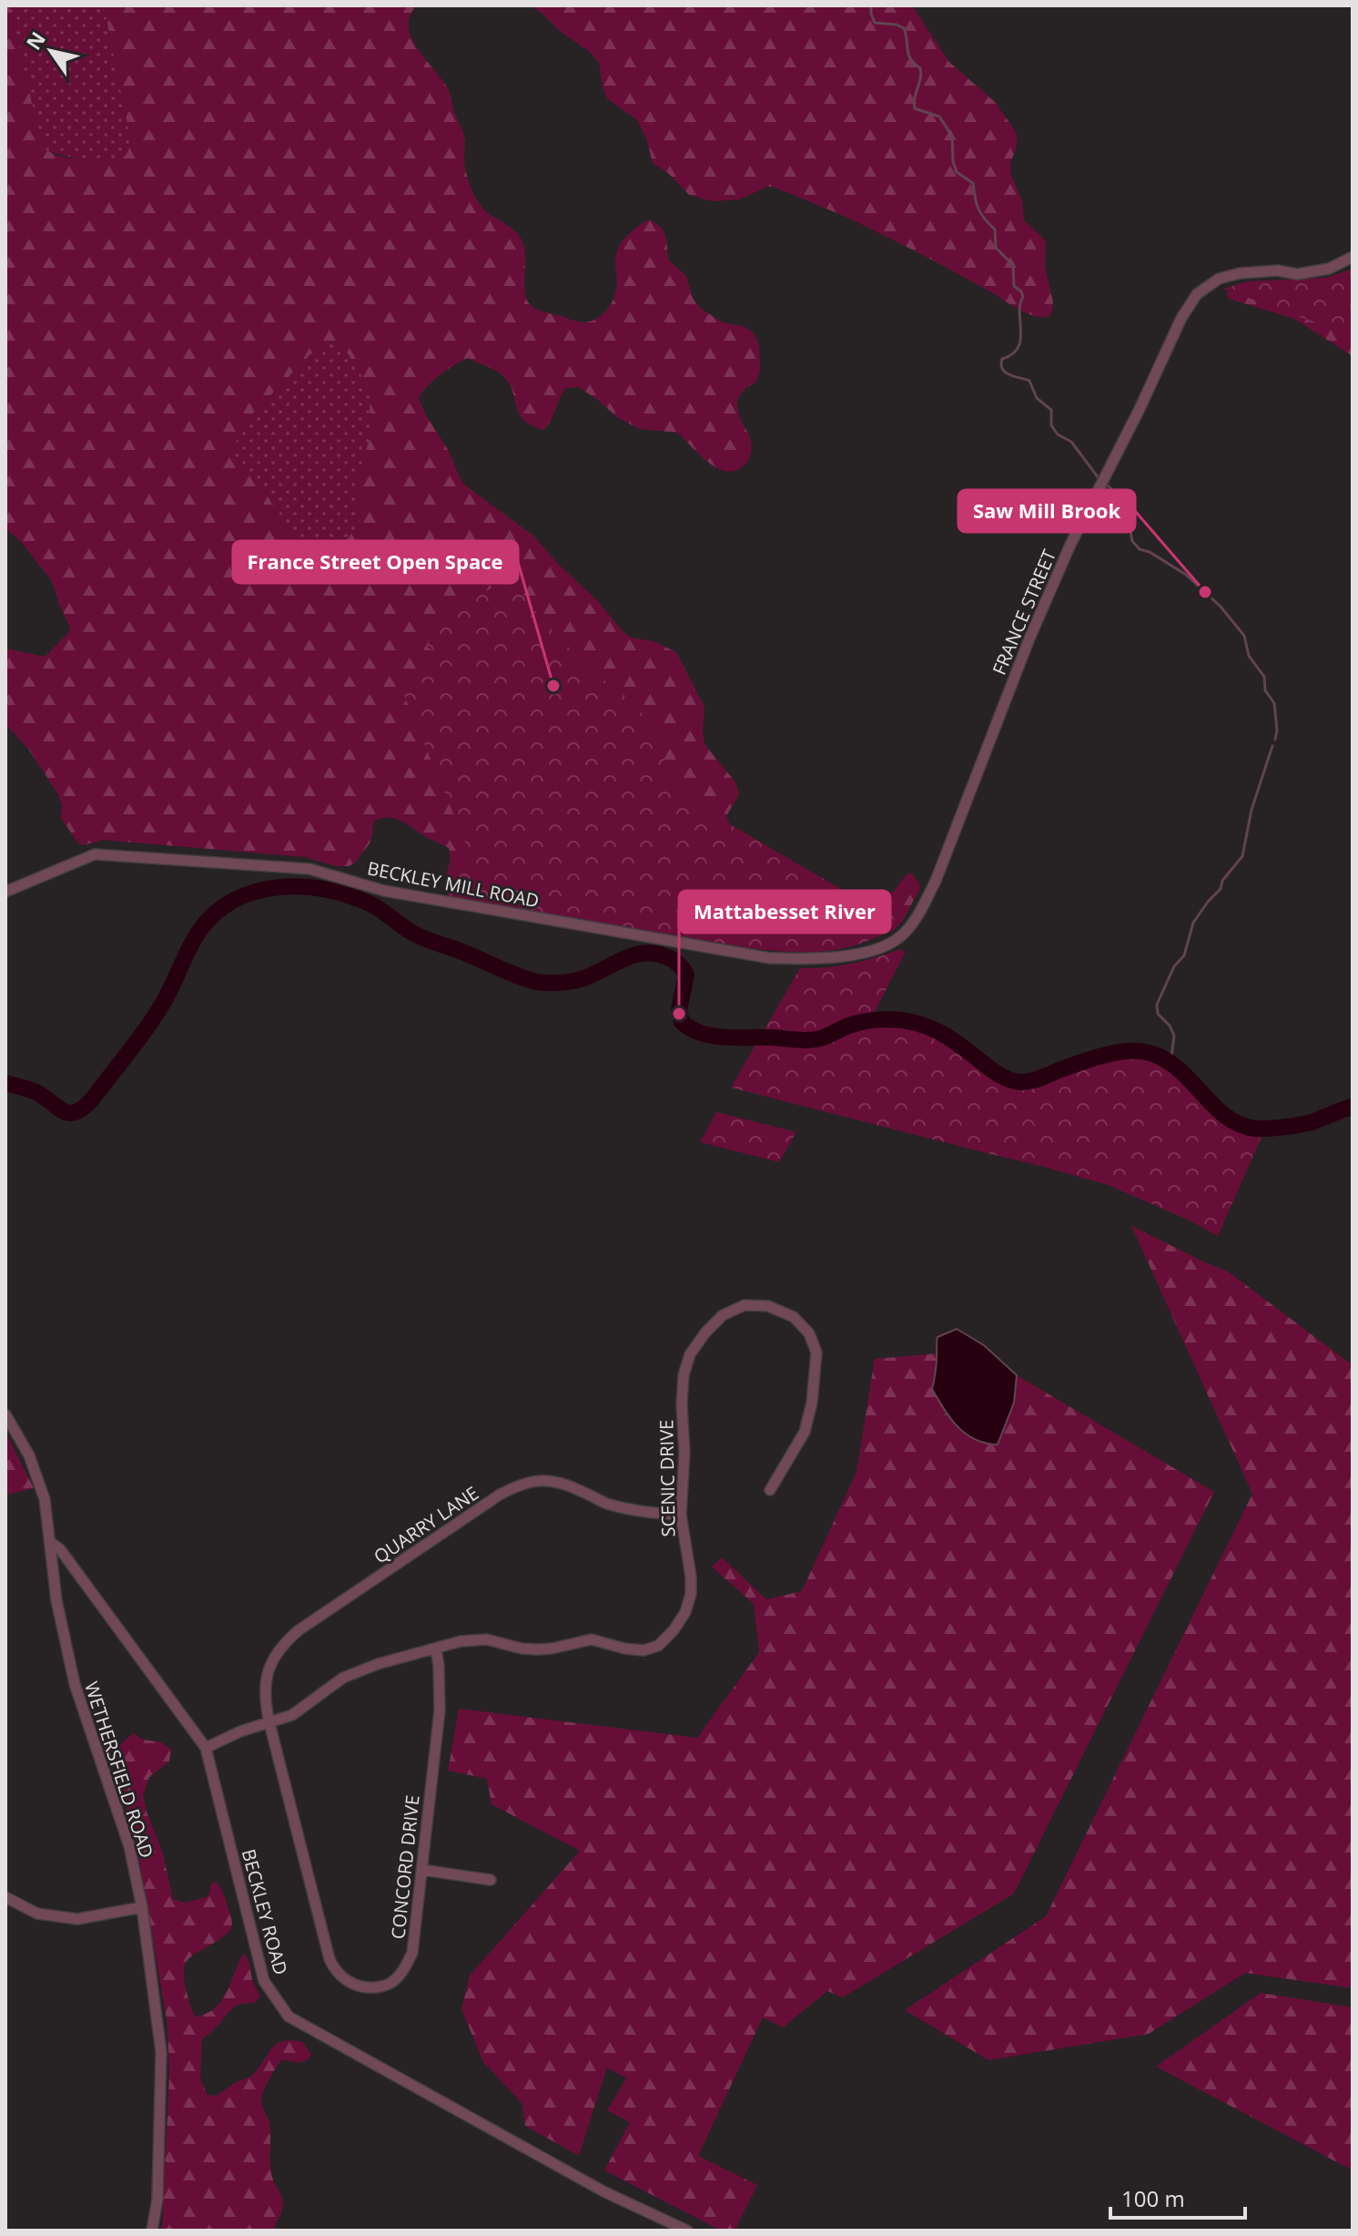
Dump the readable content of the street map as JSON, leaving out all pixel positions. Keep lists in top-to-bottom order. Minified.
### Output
{"streets":{"street":["FRANCE STREET","BECKLEY MILL ROAD","SCENIC DRIVE","QUARRY LANE","WETHERSFIELD ROAD","CONCORD DRIVE","BECKLEY ROAD"]},"crossings":[["FRANCE STREET","BECKLEY MILL ROAD"],["SCENIC DRIVE","QUARRY LANE"],["SCENIC DRIVE","CONCORD DRIVE"],["SCENIC DRIVE","BECKLEY ROAD"],["QUARRY LANE","CONCORD DRIVE"],["WETHERSFIELD ROAD","BECKLEY ROAD"]],"places":["Saw Mill Brook","France Street Open Space","Mattabesset River"],"scale_bar":"100 m","north":"top left"}
